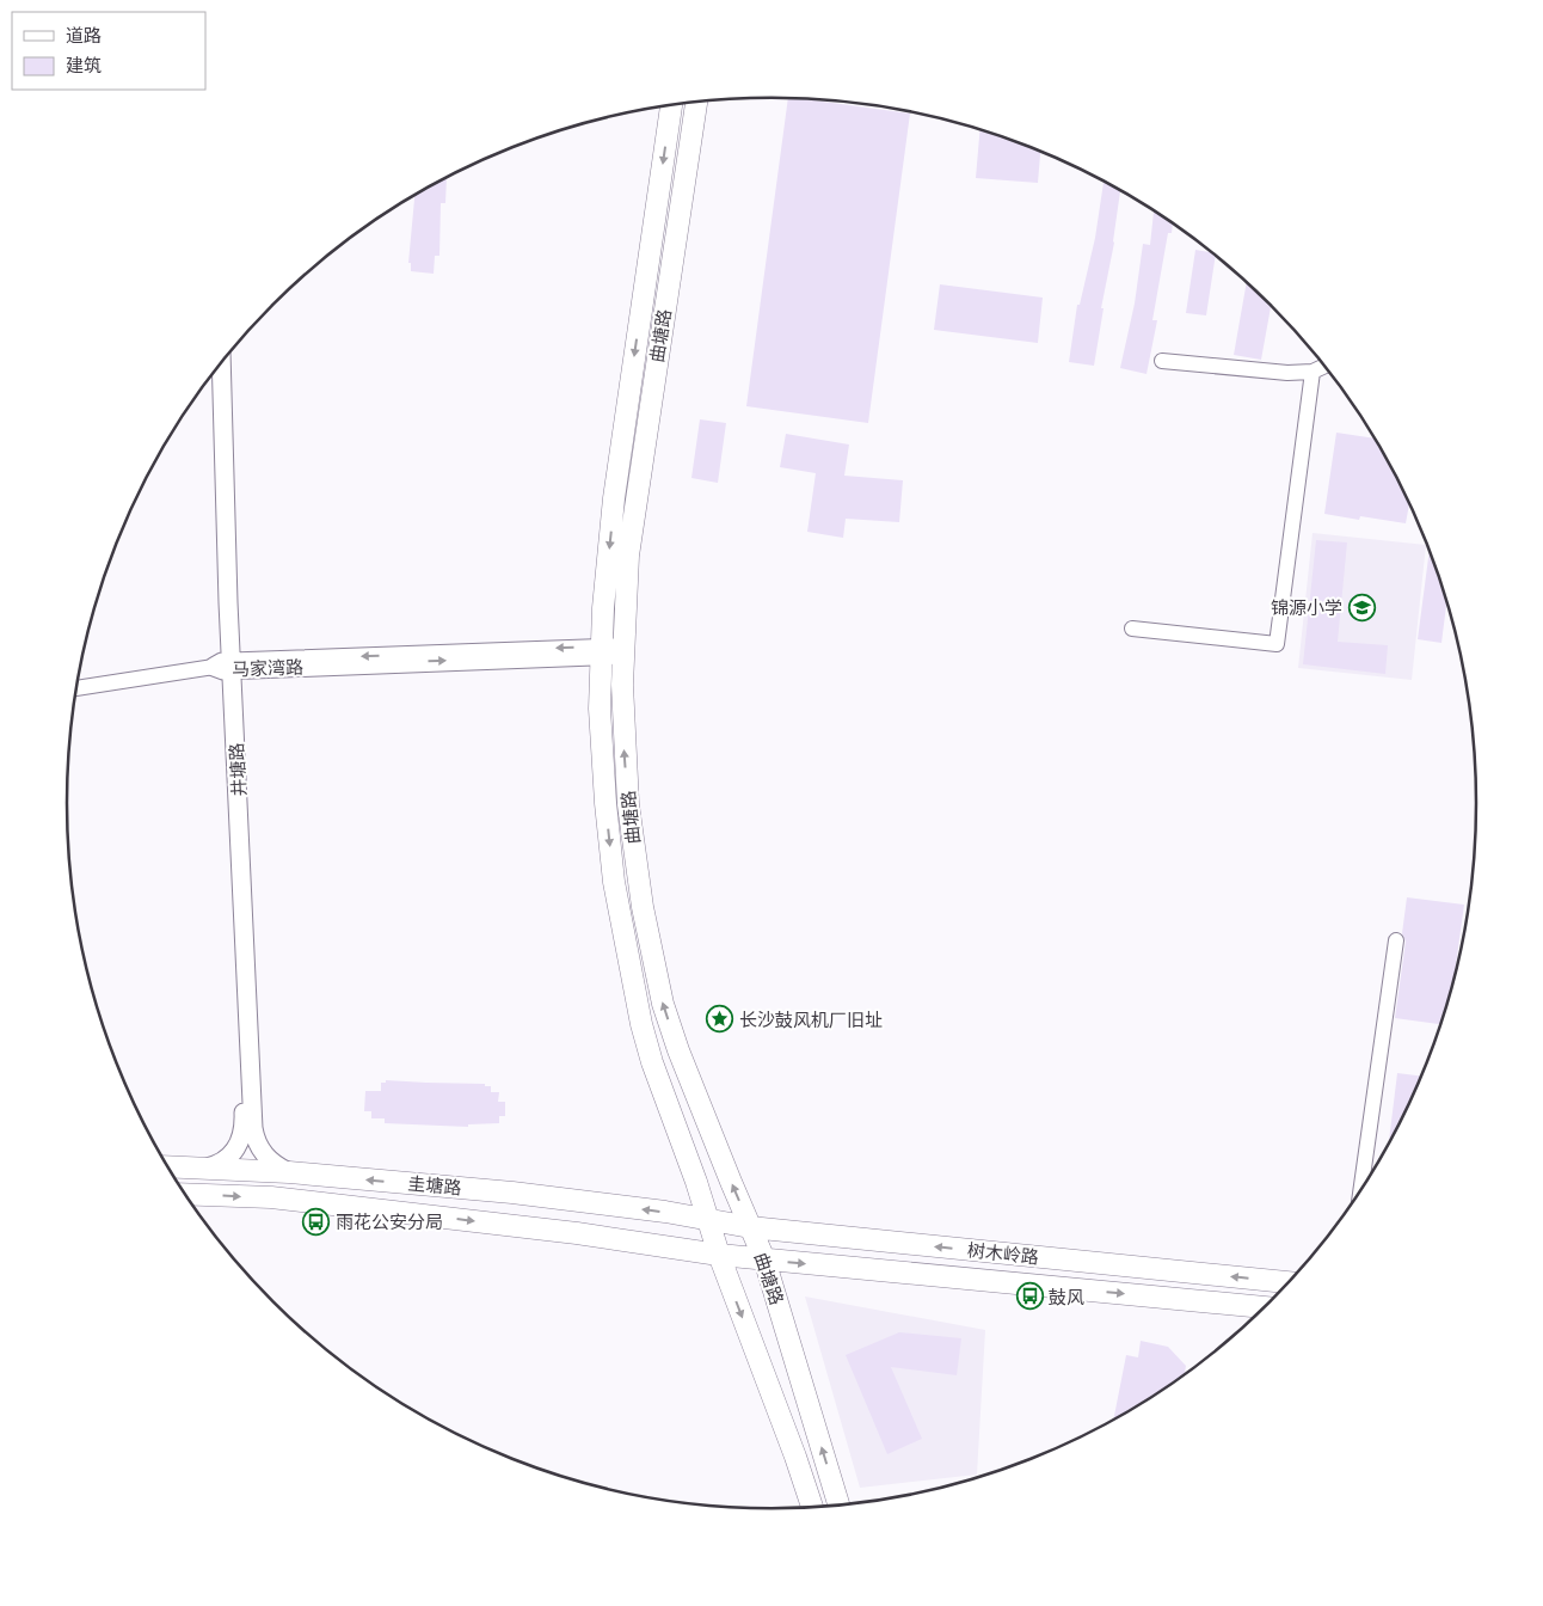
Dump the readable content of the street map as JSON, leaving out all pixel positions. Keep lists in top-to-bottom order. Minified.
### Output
{"streets":{"main road":["曲塘路","圭塘路","树木岭路"],"street":["马家湾路","井塘路"]},"crossings":[["曲塘路","马家湾路"],["曲塘路","圭塘路"],["曲塘路","树木岭路"],["马家湾路","井塘路"],["井塘路","圭塘路"],["圭塘路","树木岭路"]],"places":{"school or university":["锦源小学"],"place":["长沙鼓风机厂旧址"],"bus stop":["雨花公安分局","鼓风"]},"legend":["道路","建筑"]}
